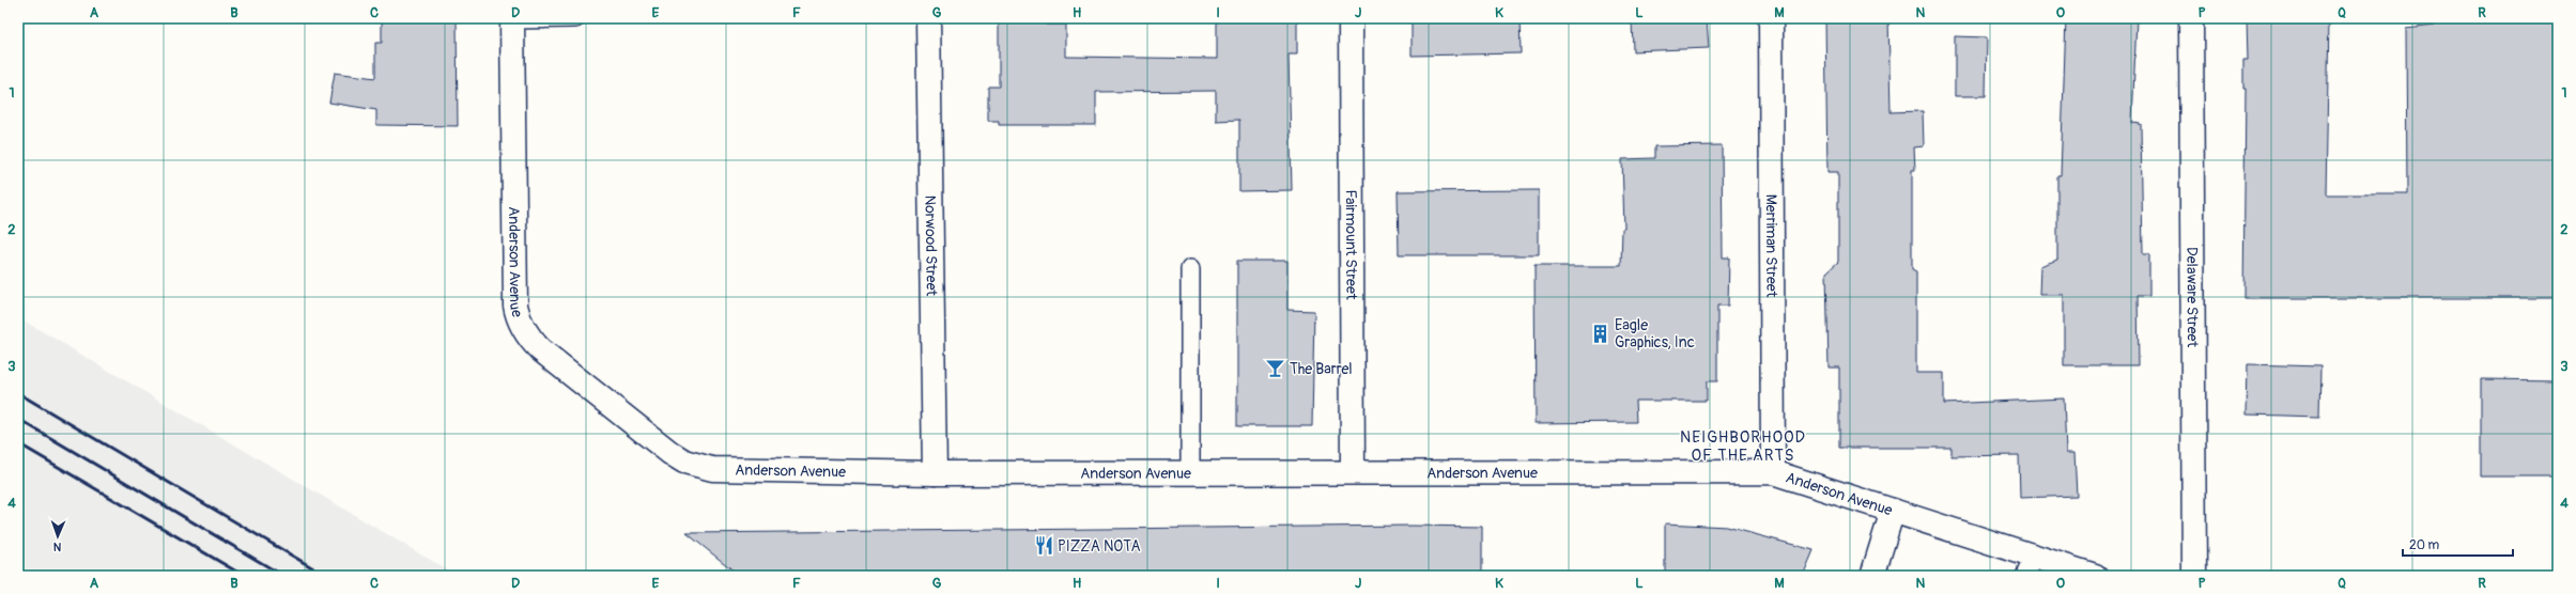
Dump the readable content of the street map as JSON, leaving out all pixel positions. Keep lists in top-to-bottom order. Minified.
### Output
{"streets":{"street":["Fairmount Street","Norwood Street","Merriman Street","Anderson Avenue","Delaware Street"]},"crossings":[["Fairmount Street","Anderson Avenue"],["Norwood Street","Anderson Avenue"],["Merriman Street","Anderson Avenue"]],"districts":["NEIGHBORHOOD OF THE ARTS"],"places":{"building":["Eagle Graphics, Inc"],"bar":["The Barrel"],"restaurant":["PIZZA NOTA"]},"scale_bar":"20 m","north":"bottom","grid":{"columns":["A","B","C","D","E","F","G","H","I","J","K","L","M","N","O","P","Q","R"],"rows":["1","2","3","4"]}}
